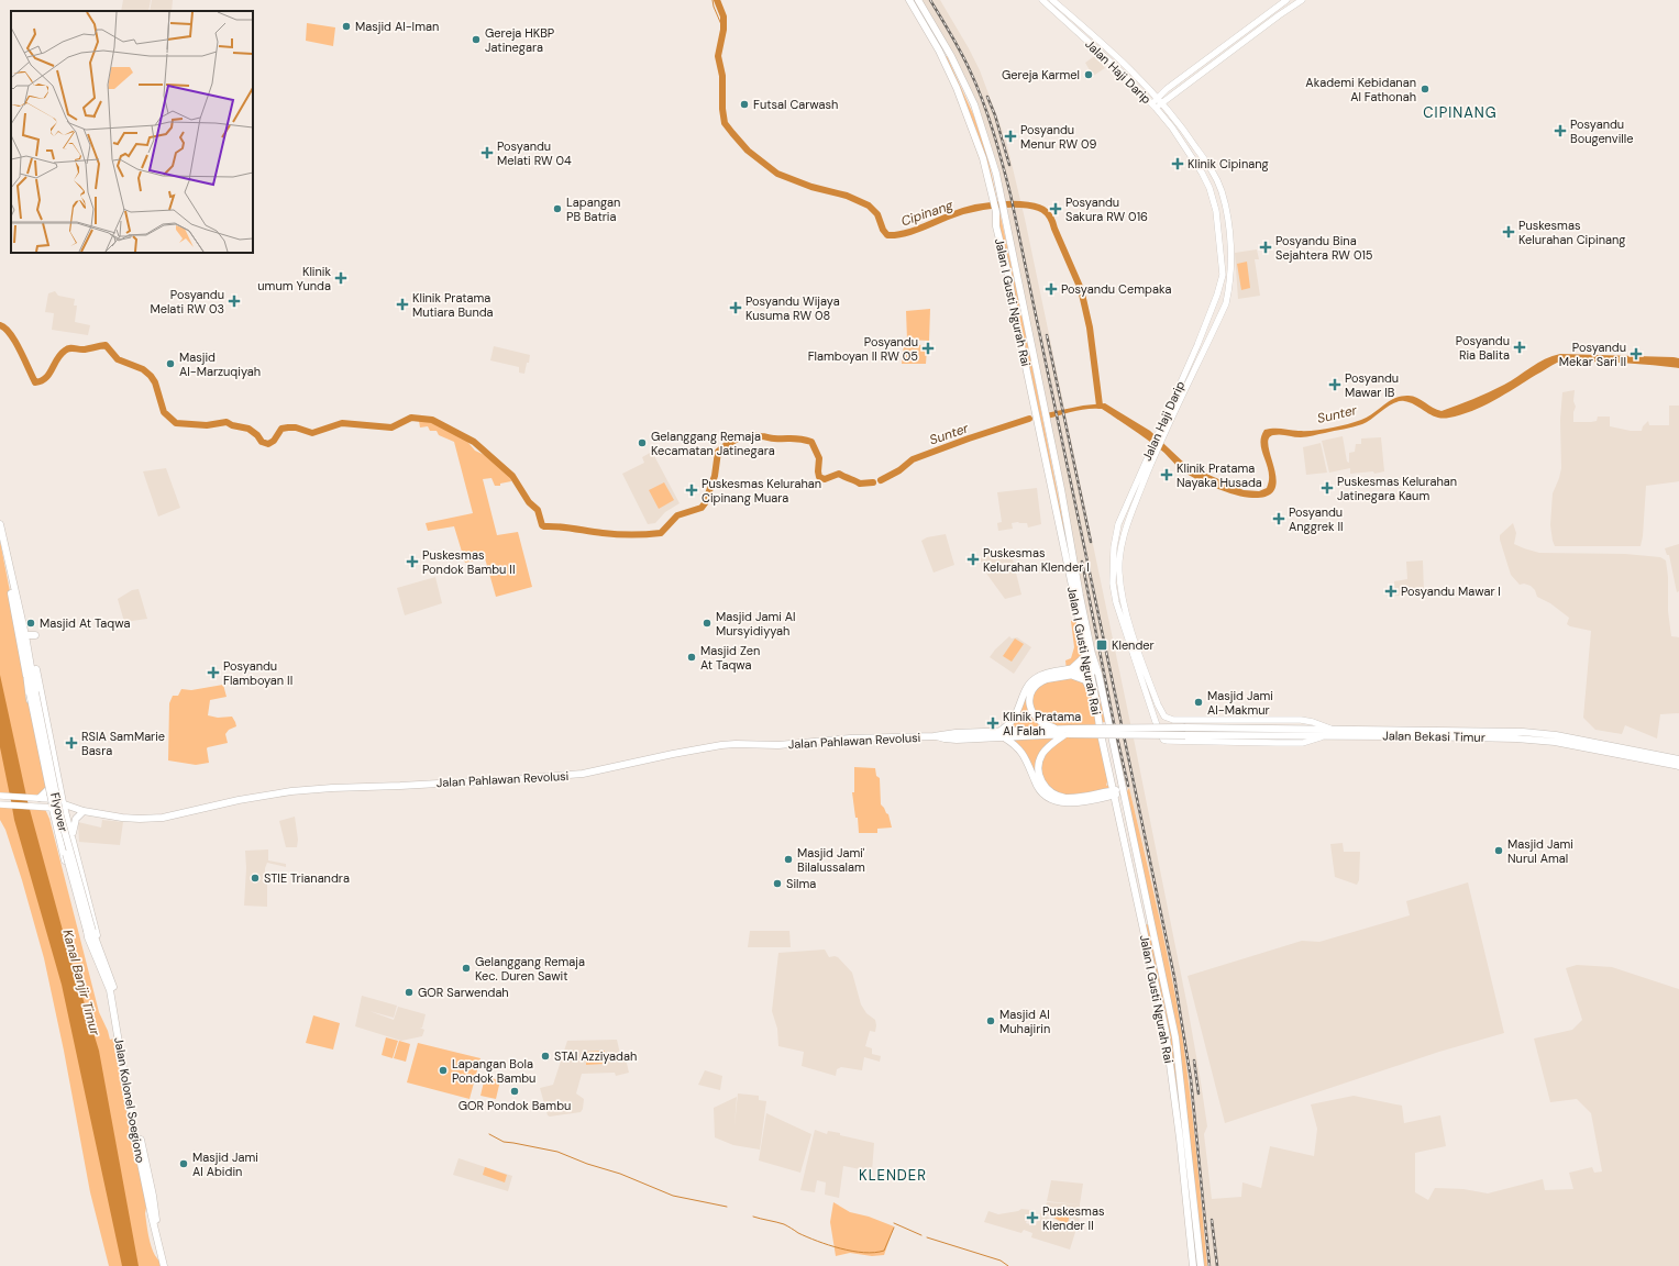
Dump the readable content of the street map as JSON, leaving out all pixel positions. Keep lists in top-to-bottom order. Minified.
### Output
{"streets":{"main road":["Jalan Haji Darip","Jalan I Gusti Ngurah Rai","Jalan Bekasi Timur","Jalan Pahlawan Revolusi","Flyover","Jalan Kolonel Soegiono"]},"crossings":[["Jalan Haji Darip","Jalan Bekasi Timur"],["Jalan I Gusti Ngurah Rai","Jalan Pahlawan Revolusi"],["Jalan Pahlawan Revolusi","Jalan Kolonel Soegiono"],["Flyover","Jalan Kolonel Soegiono"]],"districts":["CIPINANG","KLENDER"],"water":["Cipinang","Sunter","Kanal Banjir Timur"],"places":{"other":["Masjid Al-Iman","Gereja HKBP Jatinegara","Gereja Karmel","Akademi Kebidanan Al Fathonah","Futsal Carwash","Lapangan PB Batria","Masjid Al-Marzuqiyah","Gelanggang Remaja Kecamatan Jatinegara","Masjid At Taqwa","Masjid Jami Al Mursyidiyyah","Masjid Zen At Taqwa","Masjid Jami Al-Makmur","Masjid Jami Nurul Amal","Masjid Jami' Bilalussalam","STIE Trianandra","Silma","Gelanggang Remaja Kec. Duren Sawit","GOR Sarwendah","Masjid Al Muhajirin","STAI Azziyadah","Lapangan Bola Pondok Bambu","GOR Pondok Bambu","Masjid Jami Al Abidin"],"health":["Posyandu Bougenville","Posyandu Menur RW 09","Posyandu Melati RW 04","Klinik Cipinang","Posyandu Sakura RW 016","Puskesmas Kelurahan Cipinang","Posyandu Bina Sejahtera RW 015","Klinik umum Yunda","Posyandu Cempaka","Posyandu Melati RW 03","Klinik Pratama Mutiara Bunda","Posyandu Wijaya Kusuma RW 08","Posyandu Ria Balita","Posyandu Flamboyan II RW 05","Posyandu Mekar Sari II","Posyandu Mawar IB","Klinik Pratama Nayaka Husada","Puskesmas Kelurahan Jatinegara Kaum","Puskesmas Kelurahan Cipinang Muara","Posyandu Anggrek II","Puskesmas Kelurahan Klender I","Puskesmas Pondok Bambu II","Posyandu Mawar I","Posyandu Flamboyan II","Klinik Pratama Al Falah","RSIA SamMarie Basra","Puskesmas Klender II"],"transit":["Klender"]}}
